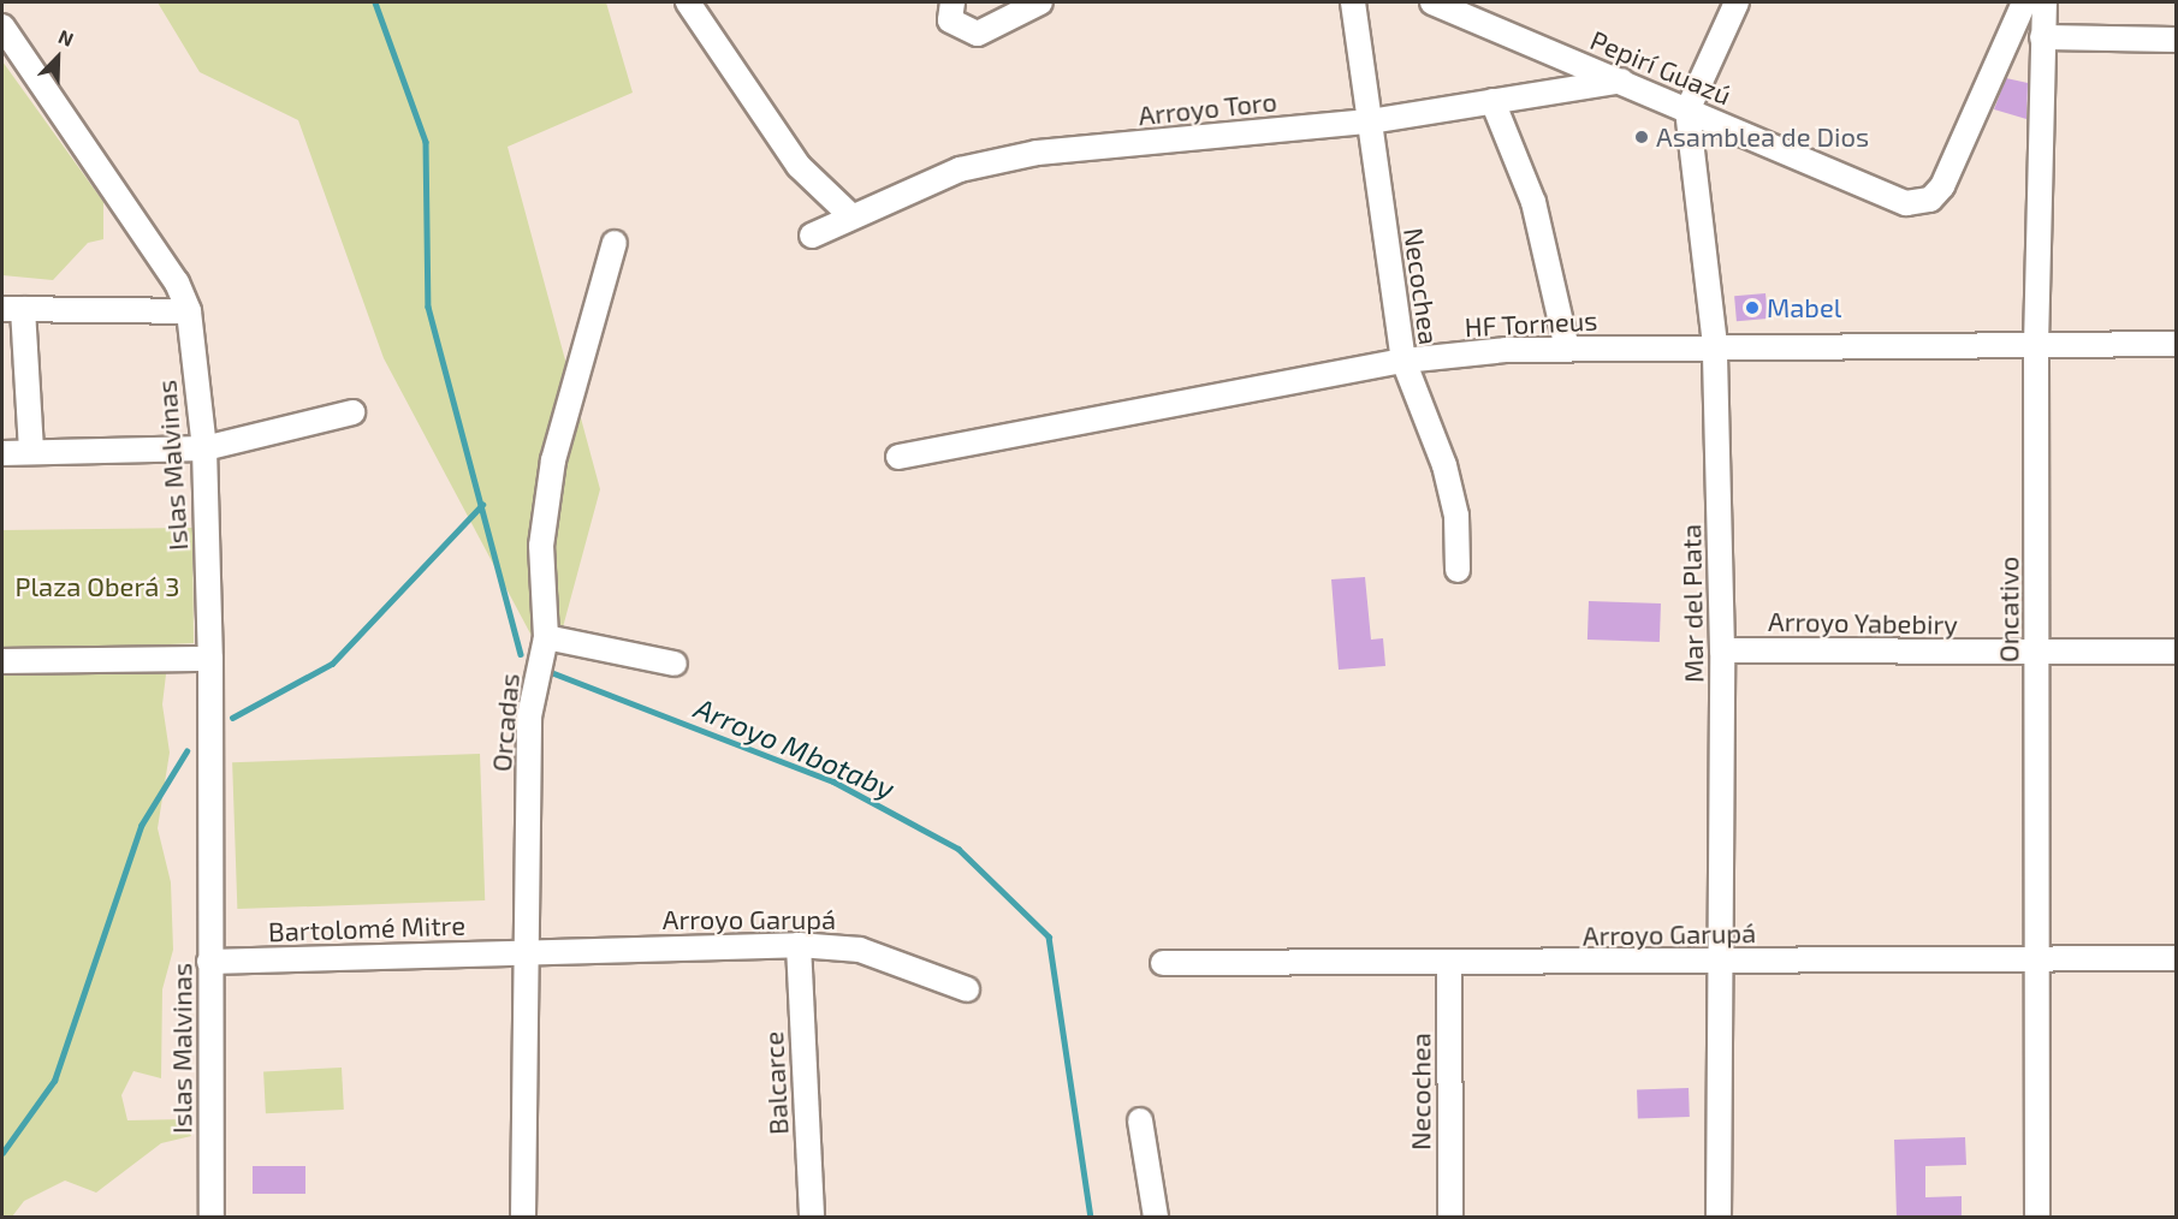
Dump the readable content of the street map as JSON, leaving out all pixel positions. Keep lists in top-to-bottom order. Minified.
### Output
{"streets":{"street":["Pepirí Guazú","Arroyo Toro","Necochea","HF Torneus","Islas Malvinas","Mar del Plata","Oncativo","Arroyo Yabebiry","Orcadas","Arroyo Garupá","Bartolomé Mitre","Balcarce"]},"crossings":[["Pepirí Guazú","Arroyo Toro"],["Pepirí Guazú","Mar del Plata"],["Arroyo Toro","Necochea"],["Necochea","HF Torneus"],["Necochea","Arroyo Garupá"],["HF Torneus","Mar del Plata"],["HF Torneus","Oncativo"],["Islas Malvinas","Bartolomé Mitre"],["Mar del Plata","Arroyo Yabebiry"],["Mar del Plata","Arroyo Garupá"],["Oncativo","Arroyo Yabebiry"],["Oncativo","Arroyo Garupá"],["Orcadas","Arroyo Garupá"],["Orcadas","Bartolomé Mitre"],["Arroyo Garupá","Bartolomé Mitre"],["Arroyo Garupá","Balcarce"]],"water":["Arroyo Mbotaby"],"parks":["Plaza Oberá 3"],"places":["Asamblea de Dios","Mabel"],"north":"top right"}
